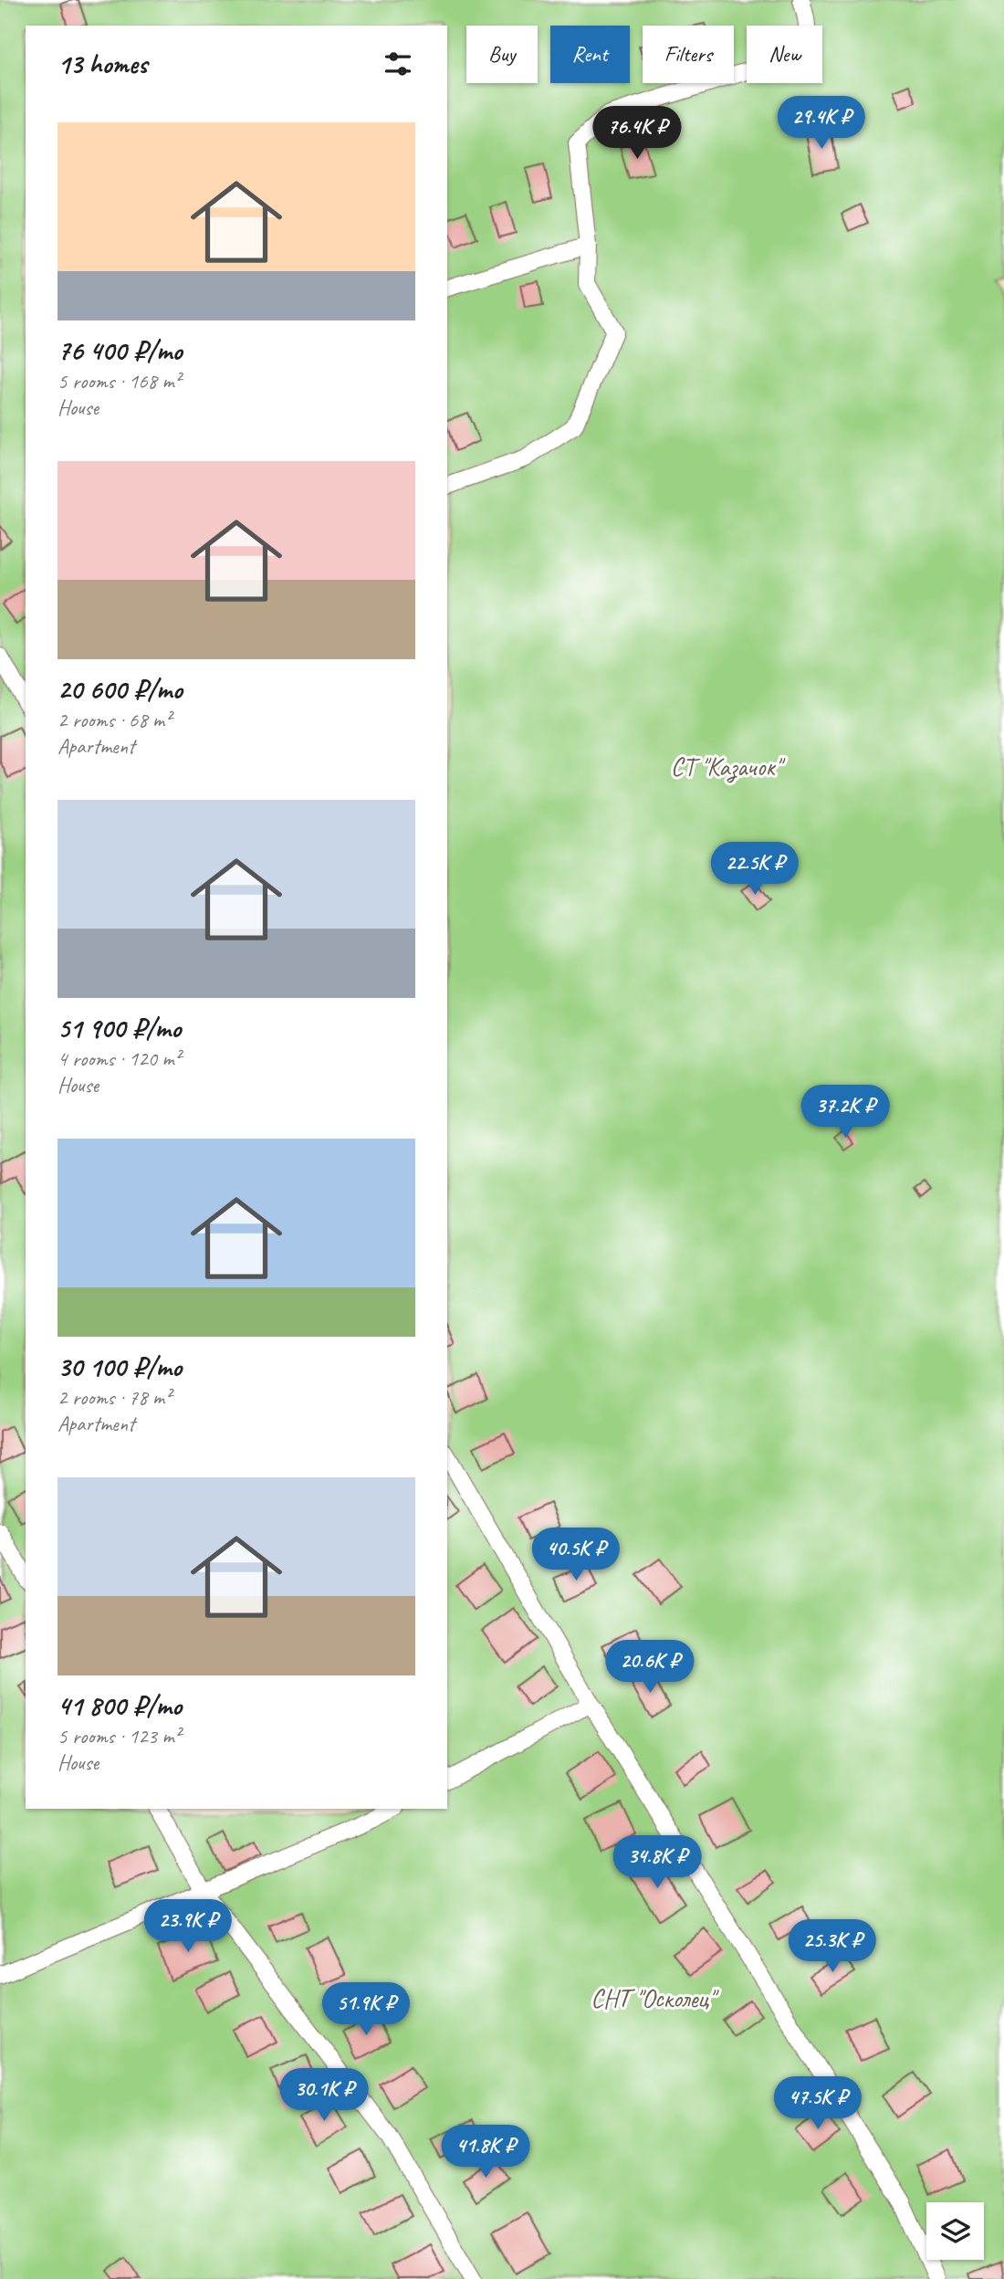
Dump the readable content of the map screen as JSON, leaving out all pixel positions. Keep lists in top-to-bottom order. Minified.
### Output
{"parks":["СТ \"Казачок\"","СНТ \"Осколец\""],"page":{"chip":["Buy","Rent","Filters","New"],"heading":"13 homes","price":["29.4K ₽","76.4K ₽","22.5K ₽","37.2K ₽","40.5K ₽","20.6K ₽","34.8K ₽","23.9K ₽","25.3K ₽","51.9K ₽","30.1K ₽","47.5K ₽","41.8K ₽"],"list":[{"name":"76 400 ₽/mo","note":"5 rooms · 168 m² · House"},{"name":"20 600 ₽/mo","note":"2 rooms · 68 m² · Apartment"},{"name":"51 900 ₽/mo","note":"4 rooms · 120 m² · House"},{"name":"30 100 ₽/mo","note":"2 rooms · 78 m² · Apartment"},{"name":"41 800 ₽/mo","note":"5 rooms · 123 m² · House"}]}}
